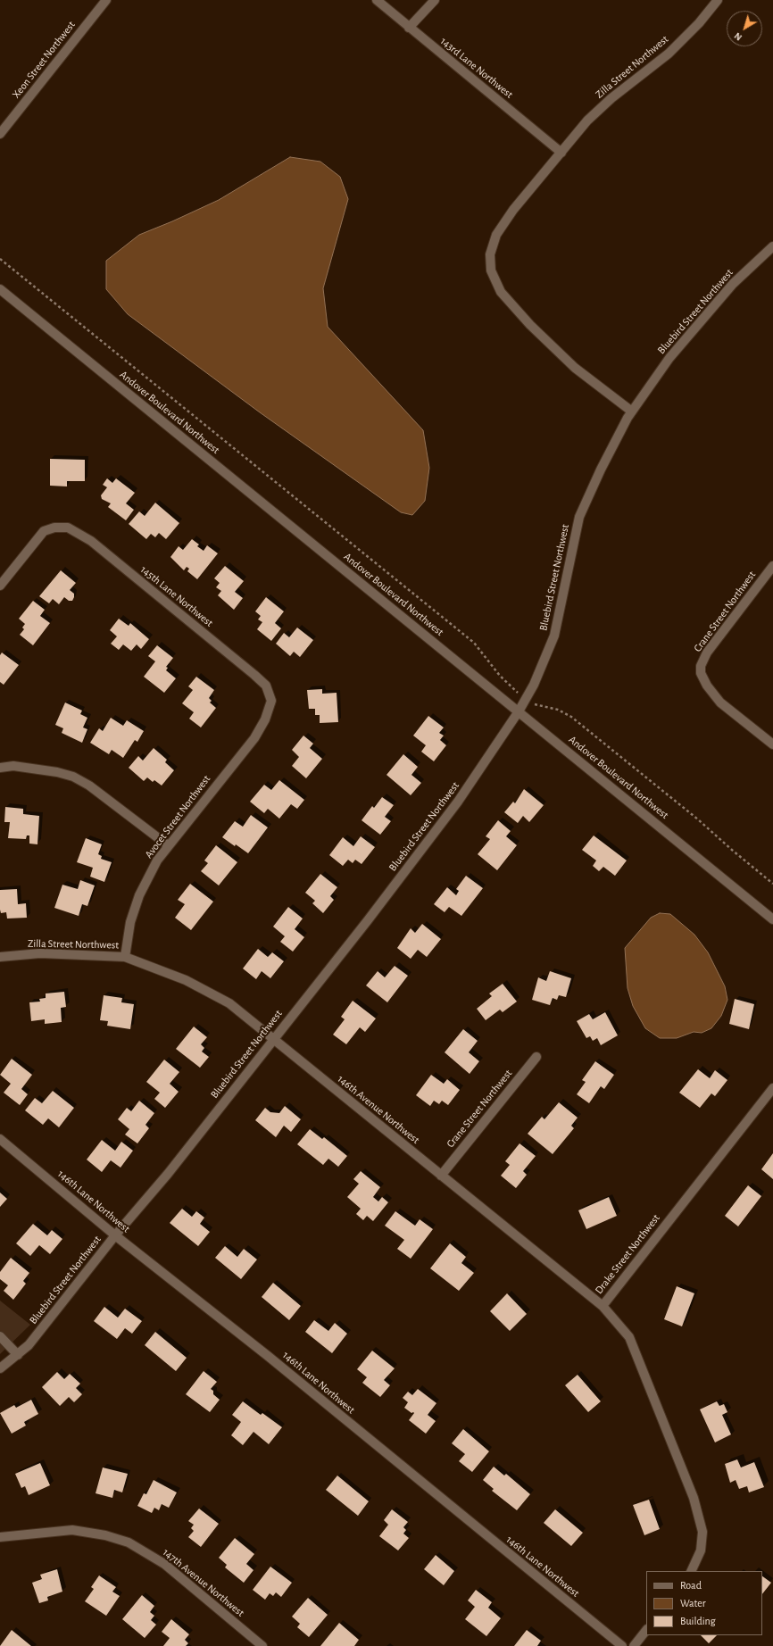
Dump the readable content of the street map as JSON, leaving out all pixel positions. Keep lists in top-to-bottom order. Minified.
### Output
{"streets":{"street":["Xeon Street Northwest","Zilla Street Northwest","143rd Lane Northwest","Bluebird Street Northwest","Andover Boulevard Northwest","145th Lane Northwest","Crane Street Northwest","Avocet Street Northwest","146th Avenue Northwest","146th Lane Northwest","Drake Street Northwest","147th Avenue Northwest"]},"crossings":[["Zilla Street Northwest","143rd Lane Northwest"],["Zilla Street Northwest","Bluebird Street Northwest"],["Zilla Street Northwest","Avocet Street Northwest"],["Zilla Street Northwest","146th Avenue Northwest"],["Bluebird Street Northwest","Andover Boulevard Northwest"],["Bluebird Street Northwest","146th Avenue Northwest"],["Bluebird Street Northwest","146th Lane Northwest"],["145th Lane Northwest","Avocet Street Northwest"],["Crane Street Northwest","146th Avenue Northwest"],["Avocet Street Northwest","146th Avenue Northwest"],["146th Avenue Northwest","Drake Street Northwest"]],"legend":["Road","Water","Building"],"north":"bottom left"}
